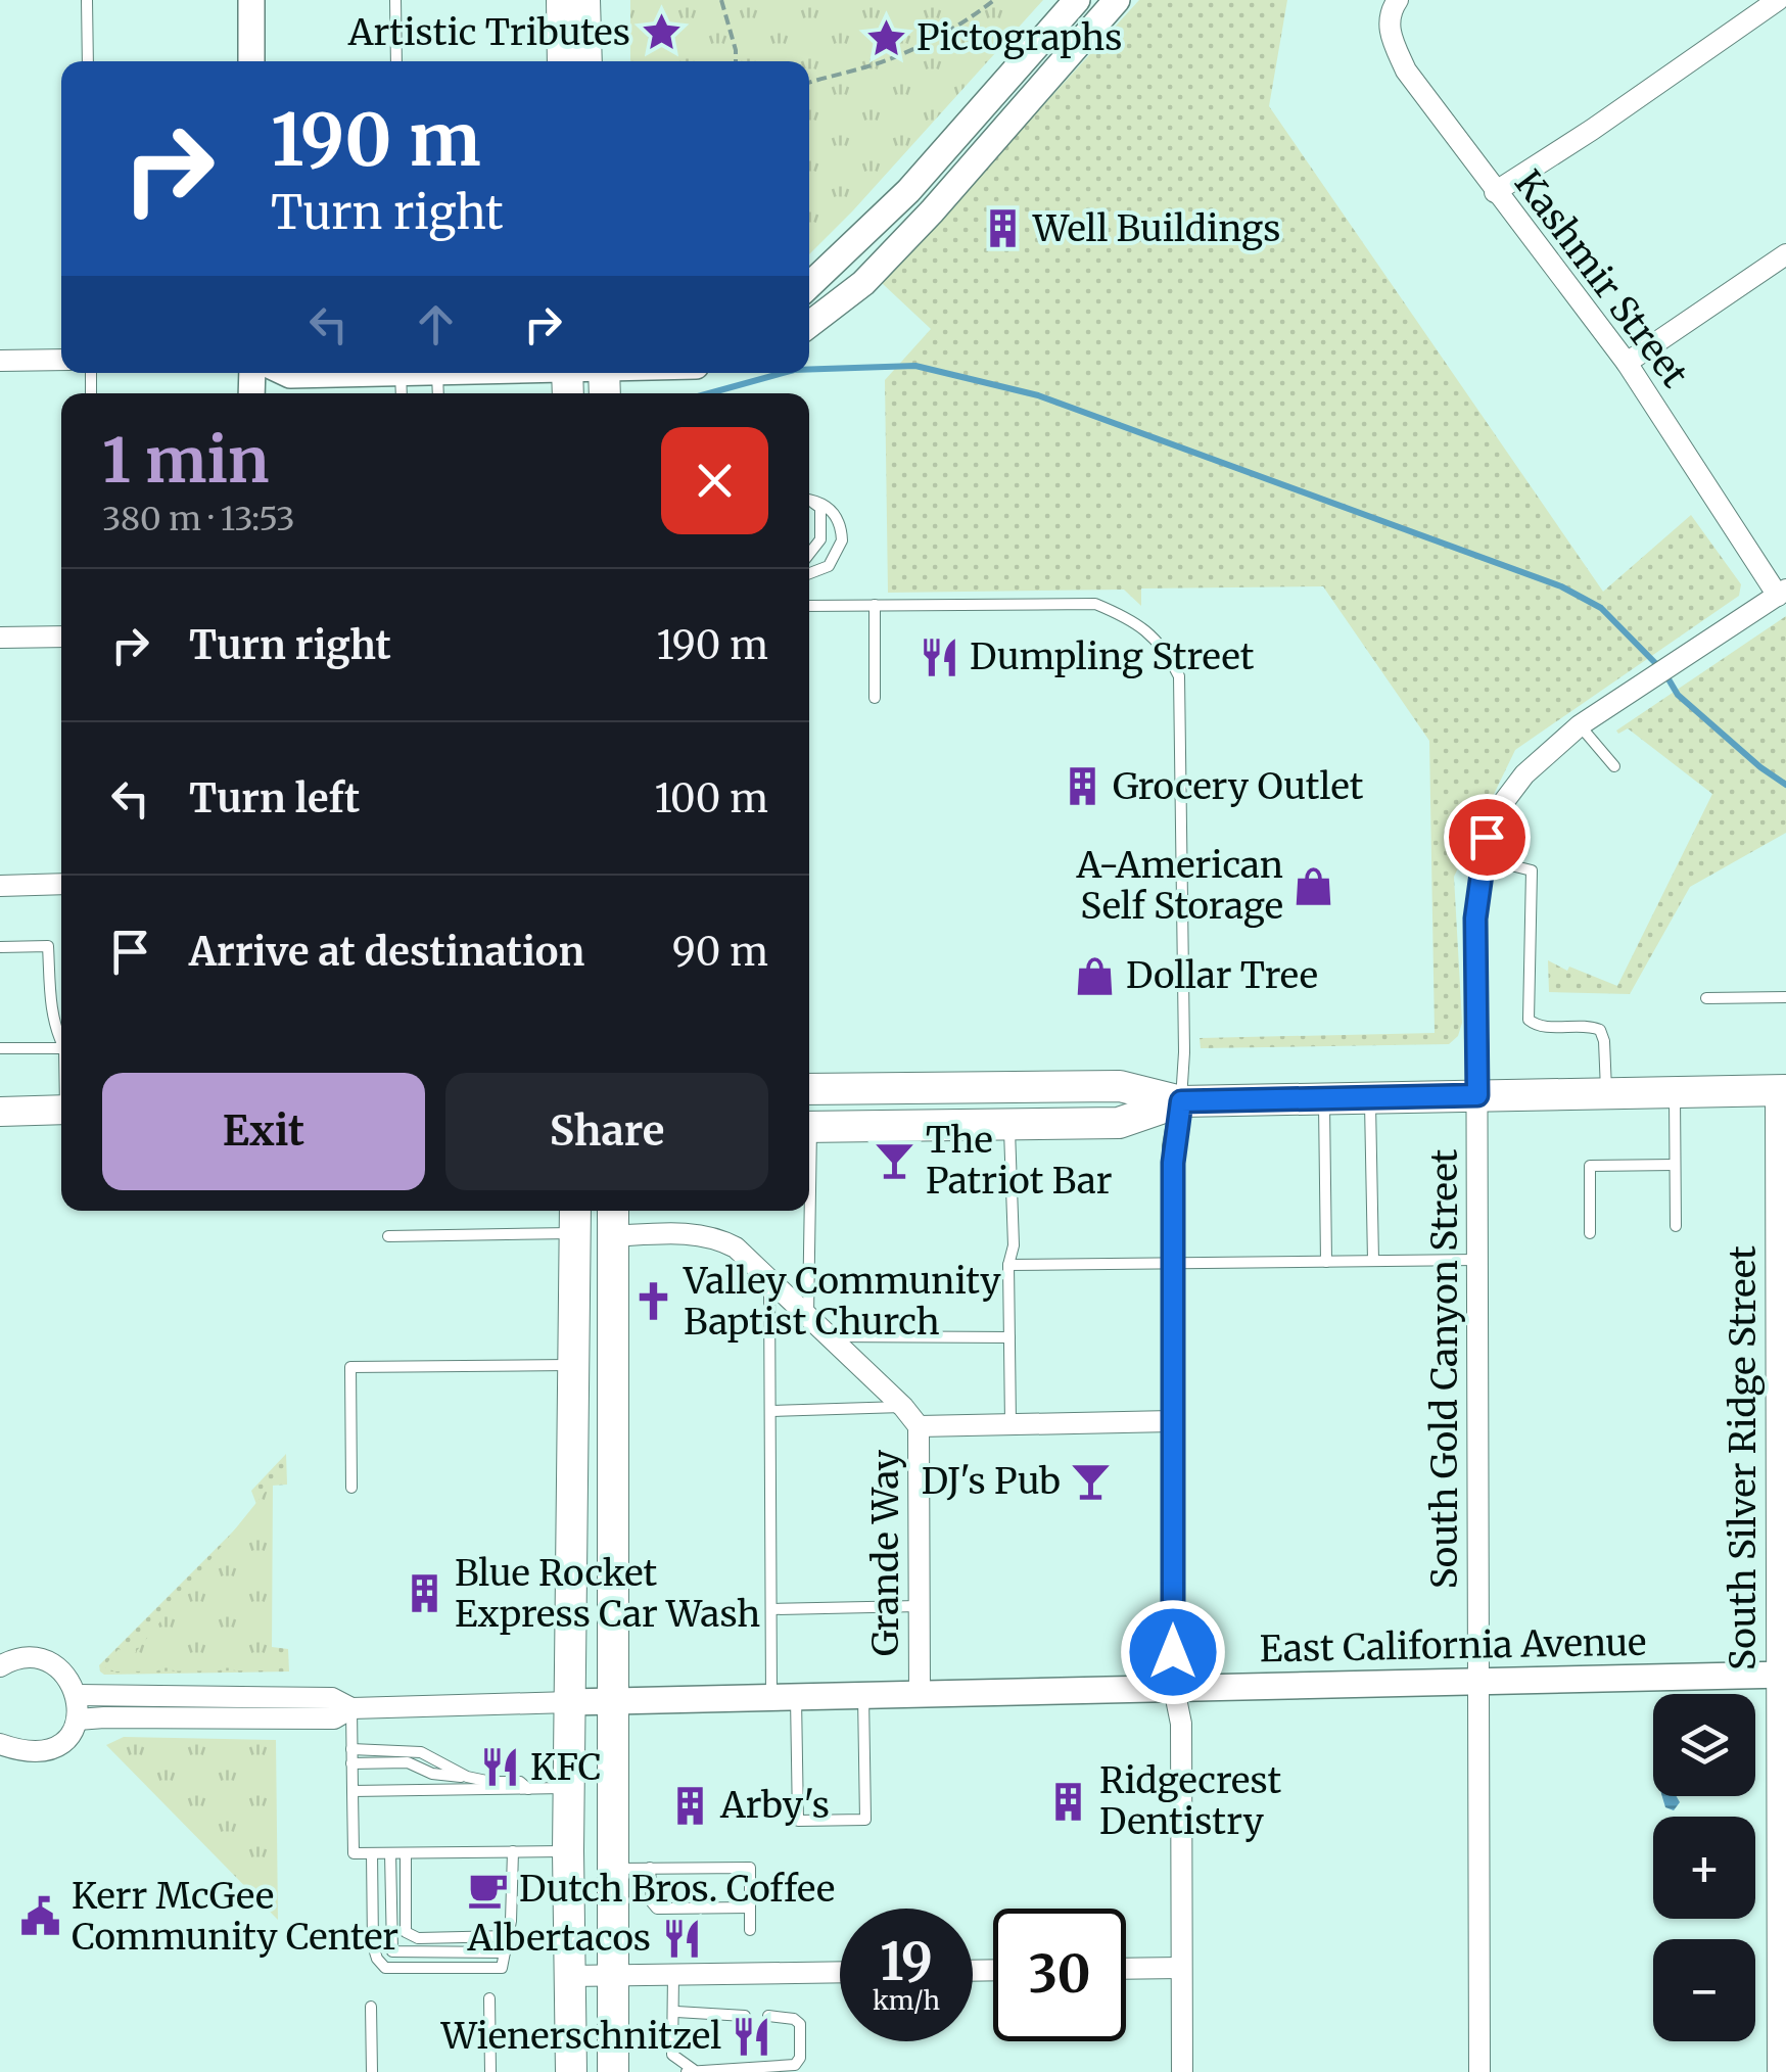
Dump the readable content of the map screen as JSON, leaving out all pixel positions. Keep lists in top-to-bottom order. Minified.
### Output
{"streets":{"street":["Kashmir Street","South Gold Canyon Street","South Silver Ridge Street","Grande Way","East California Avenue"]},"crossings":[["Kashmir Street","South Gold Canyon Street"],["South Gold Canyon Street","East California Avenue"],["South Silver Ridge Street","East California Avenue"],["Grande Way","East California Avenue"]],"places":{"place":["Artistic Tributes","Pictographs"],"building":["Well Buildings","Grocery Outlet","Blue Rocket Express Car Wash","Ridgecrest Dentistry","Arby's"],"restaurant":["Dumpling Street","KFC","Albertacos","Wienerschnitzel"],"shop":["A-American Self Storage","Dollar Tree"],"bar":["The Patriot Bar","DJ's Pub"],"church":["Valley Community Baptist Church"],"cafe":["Dutch Bros. Coffee"],"public building":["Kerr McGee Community Center"]},"page":{"turn":["190 m","Turn right"],"heading":["1 min","380 m · 13:53"],"list":[{"name":"Turn right","value":"190 m"},{"name":"Turn left","value":"100 m"},{"name":"Arrive at destination","value":"90 m"}],"buttons":["Exit","Share"],"map_buttons":["+","−"],"speed":"19 km/h","limit":"30"}}
